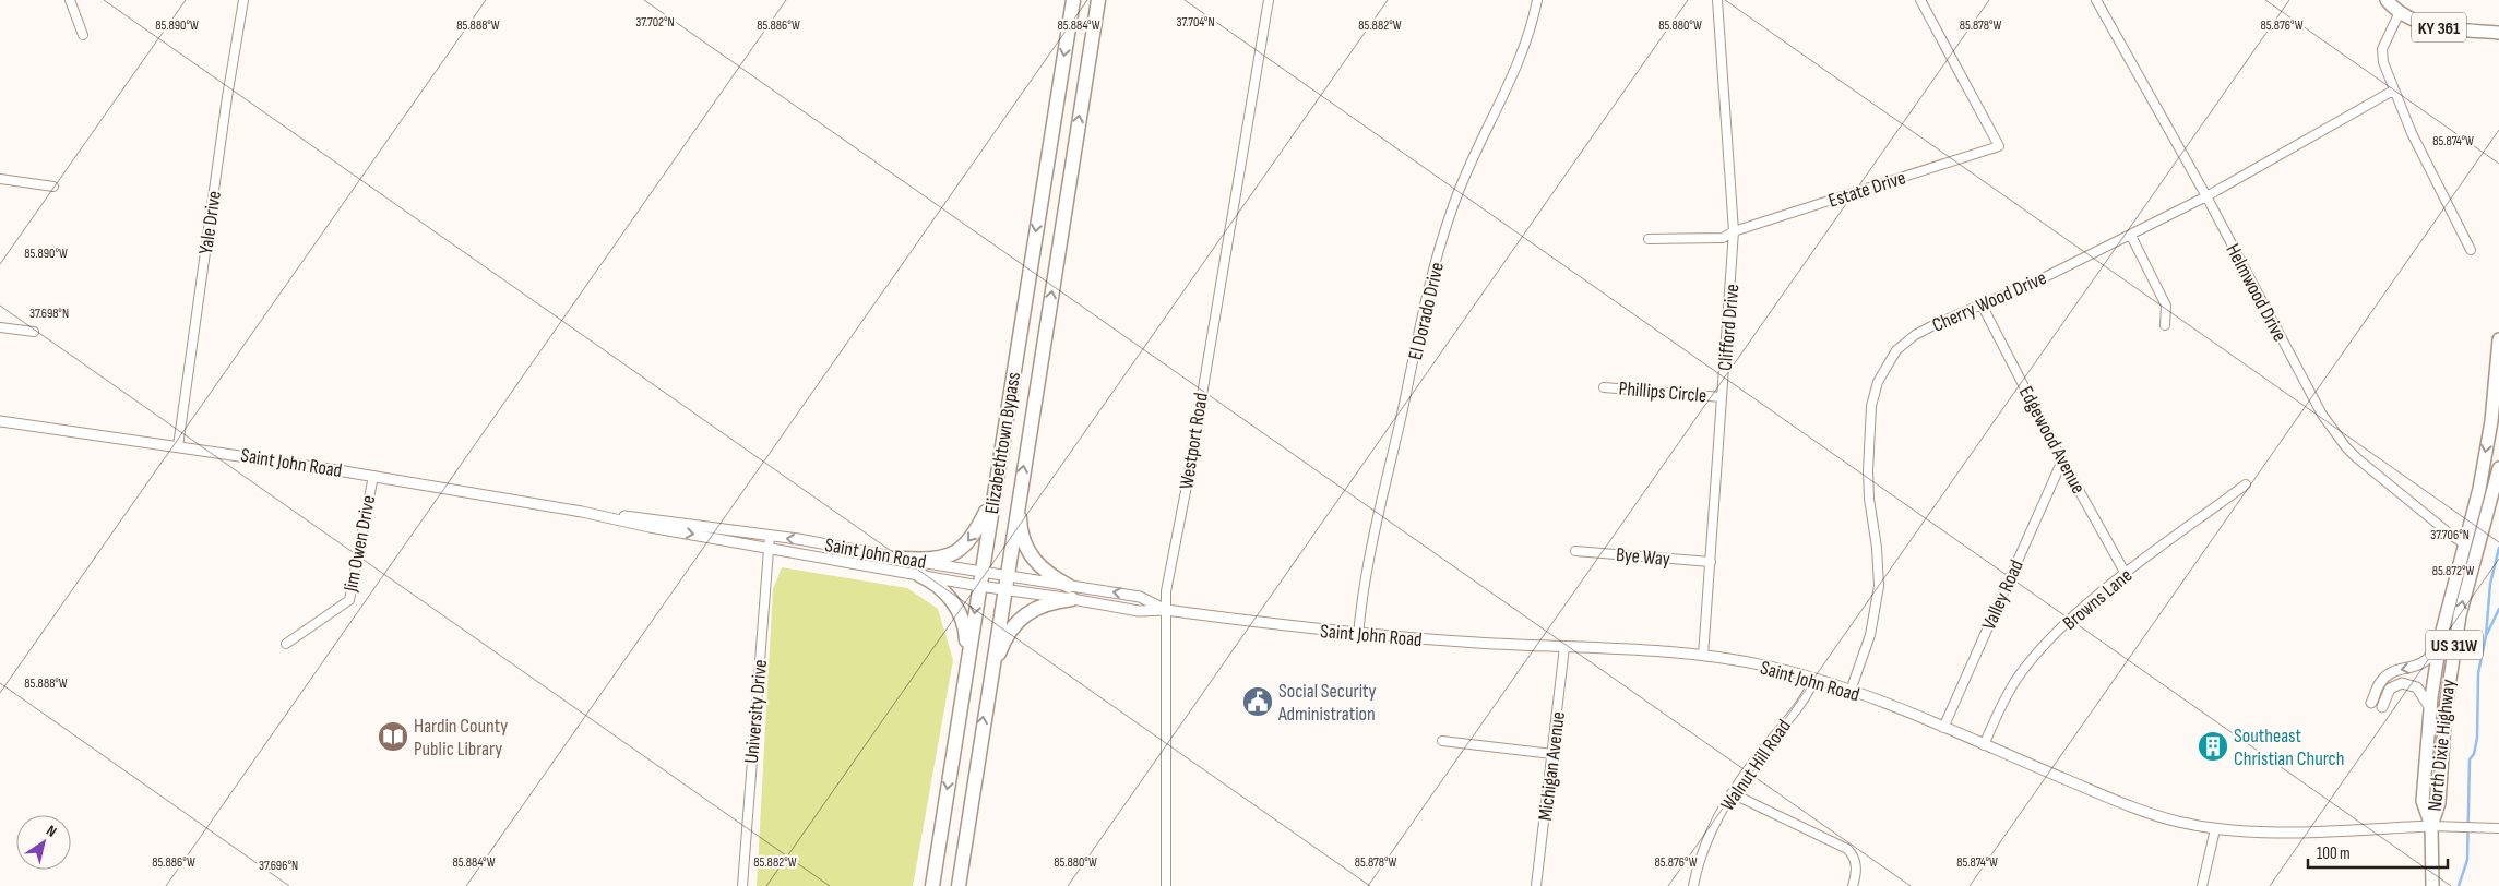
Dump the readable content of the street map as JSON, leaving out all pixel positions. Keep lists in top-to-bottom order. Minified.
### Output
{"streets":{"highway":["Elizabethtown Bypass"],"main road":["KY 361","US 31W","North Dixie Highway"],"street":["Estate Drive","Yale Drive","Helmwood Drive","Cherry Wood Drive","El Dorado Drive","Clifford Drive","Phillips Circle","Edgewood Avenue","Westport Road","Saint John Road","Jim Owen Drive","Bye Way","Valley Road","Browns Lane","University Drive","Walnut Hill Road","Michigan Avenue"]},"crossings":[["Estate Drive","Clifford Drive"],["Yale Drive","Saint John Road"],["Helmwood Drive","Cherry Wood Drive"],["Helmwood Drive","North Dixie Highway"],["Cherry Wood Drive","Edgewood Avenue"],["Cherry Wood Drive","Saint John Road"],["El Dorado Drive","Saint John Road"],["Clifford Drive","Phillips Circle"],["Clifford Drive","Saint John Road"],["Clifford Drive","Bye Way"],["Edgewood Avenue","Valley Road"],["Edgewood Avenue","Browns Lane"],["Westport Road","Saint John Road"],["Elizabethtown Bypass","Saint John Road"],["Saint John Road","Jim Owen Drive"],["Saint John Road","Valley Road"],["Saint John Road","Browns Lane"],["Saint John Road","US 31W"],["Saint John Road","University Drive"],["Saint John Road","North Dixie Highway"],["Saint John Road","Walnut Hill Road"],["Saint John Road","Michigan Avenue"],["US 31W","North Dixie Highway"]],"places":{"public building":["Social Security Administration"],"library":["Hardin County Public Library"],"building":["Southeast Christian Church"]},"scale_bar":"100 m","north":"top right","coordinates":["37.702°N","37.704°N","85.890°W","85.888°W","85.886°W","85.884°W","85.882°W","85.880°W","85.878°W","85.876°W","85.874°W","37.698°N","37.706°N","85.872°W","37.696°N"]}
